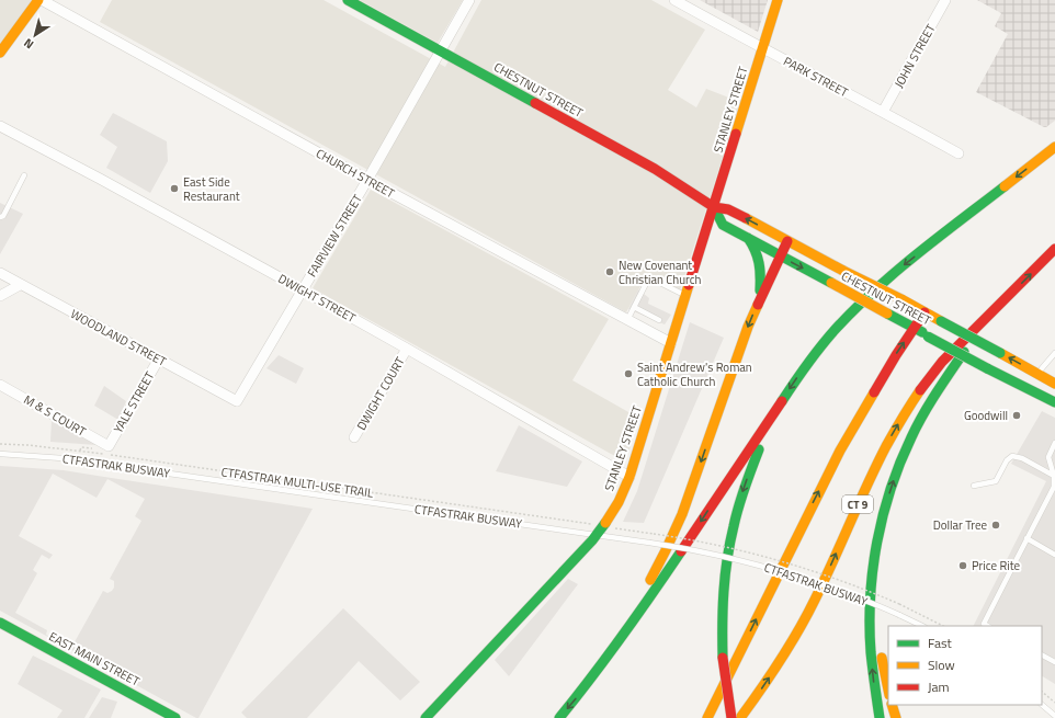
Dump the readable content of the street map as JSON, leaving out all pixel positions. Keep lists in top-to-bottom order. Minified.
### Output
{"streets":{"main road":["CHESTNUT STREET","STANLEY STREET","CT 9","EAST MAIN STREET"],"street":["JOHN STREET","PARK STREET","CHURCH STREET","FAIRVIEW STREET","DWIGHT STREET","WOODLAND STREET","DWIGHT COURT","YALE STREET","M & S COURT"],"lane":["CTFASTRAK BUSWAY"],"path":["CTFASTRAK MULTI-USE TRAIL"]},"crossings":[["JOHN STREET","PARK STREET"],["PARK STREET","STANLEY STREET"],["CHESTNUT STREET","STANLEY STREET"],["CHESTNUT STREET","FAIRVIEW STREET"],["STANLEY STREET","CHURCH STREET"],["STANLEY STREET","DWIGHT STREET"],["STANLEY STREET","CTFASTRAK BUSWAY"],["CHURCH STREET","FAIRVIEW STREET"],["FAIRVIEW STREET","DWIGHT STREET"],["FAIRVIEW STREET","WOODLAND STREET"],["DWIGHT STREET","DWIGHT COURT"],["WOODLAND STREET","YALE STREET"],["YALE STREET","M & S COURT"]],"places":["East Side Restaurant","New Covenant Christian Church","Saint Andrew's Roman Catholic Church","Goodwill","Dollar Tree","Price Rite"],"legend":["Fast","Slow","Jam"],"north":"bottom left"}
